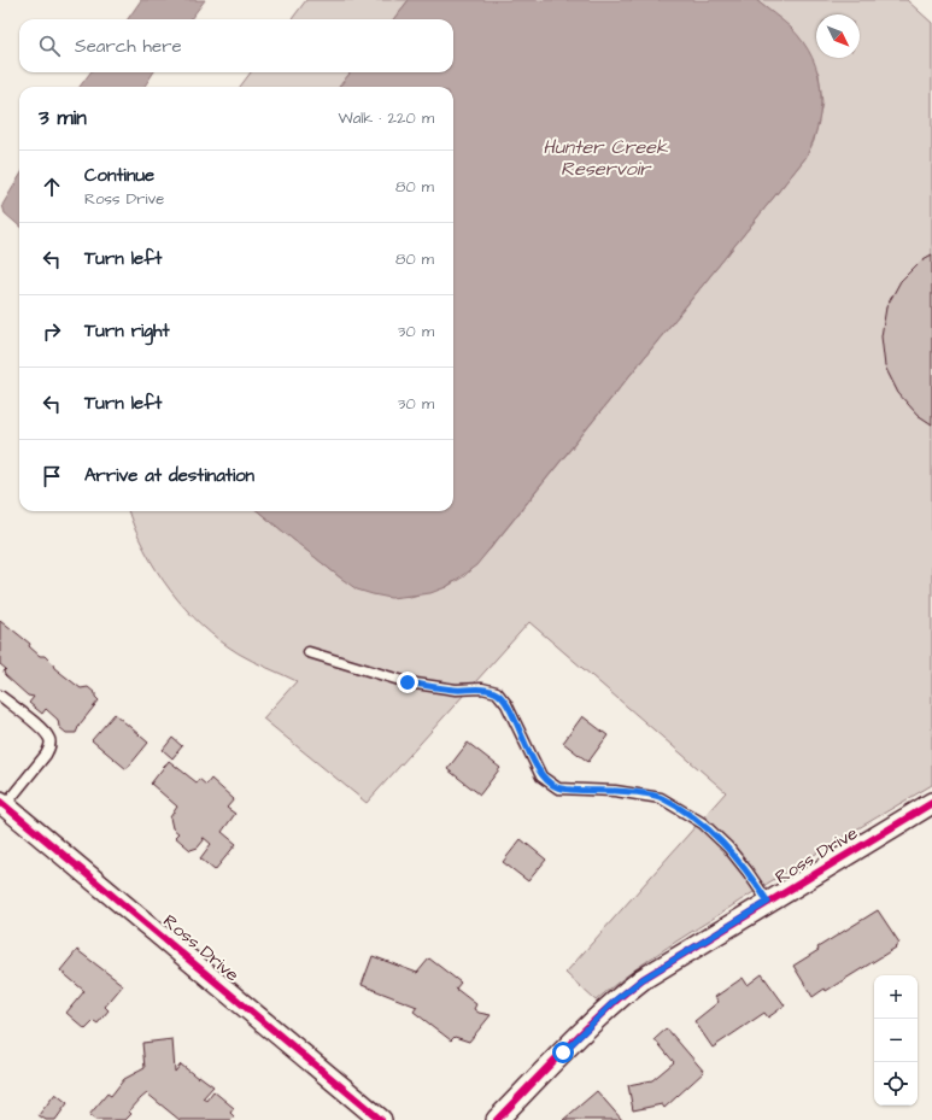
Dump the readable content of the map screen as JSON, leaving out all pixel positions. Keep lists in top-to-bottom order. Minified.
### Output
{"streets":{"street":["Ross Drive"]},"water":["Hunter Creek Reservoir"],"north":"bottom right","page":{"search":"Search here","heading":["3 min","Walk · 220 m"],"list":[["Continue","Ross Drive","80 m"],["Turn left","80 m"],["Turn right","30 m"],["Turn left","30 m"],"Arrive at destination"],"map_buttons":["+","−"]}}
